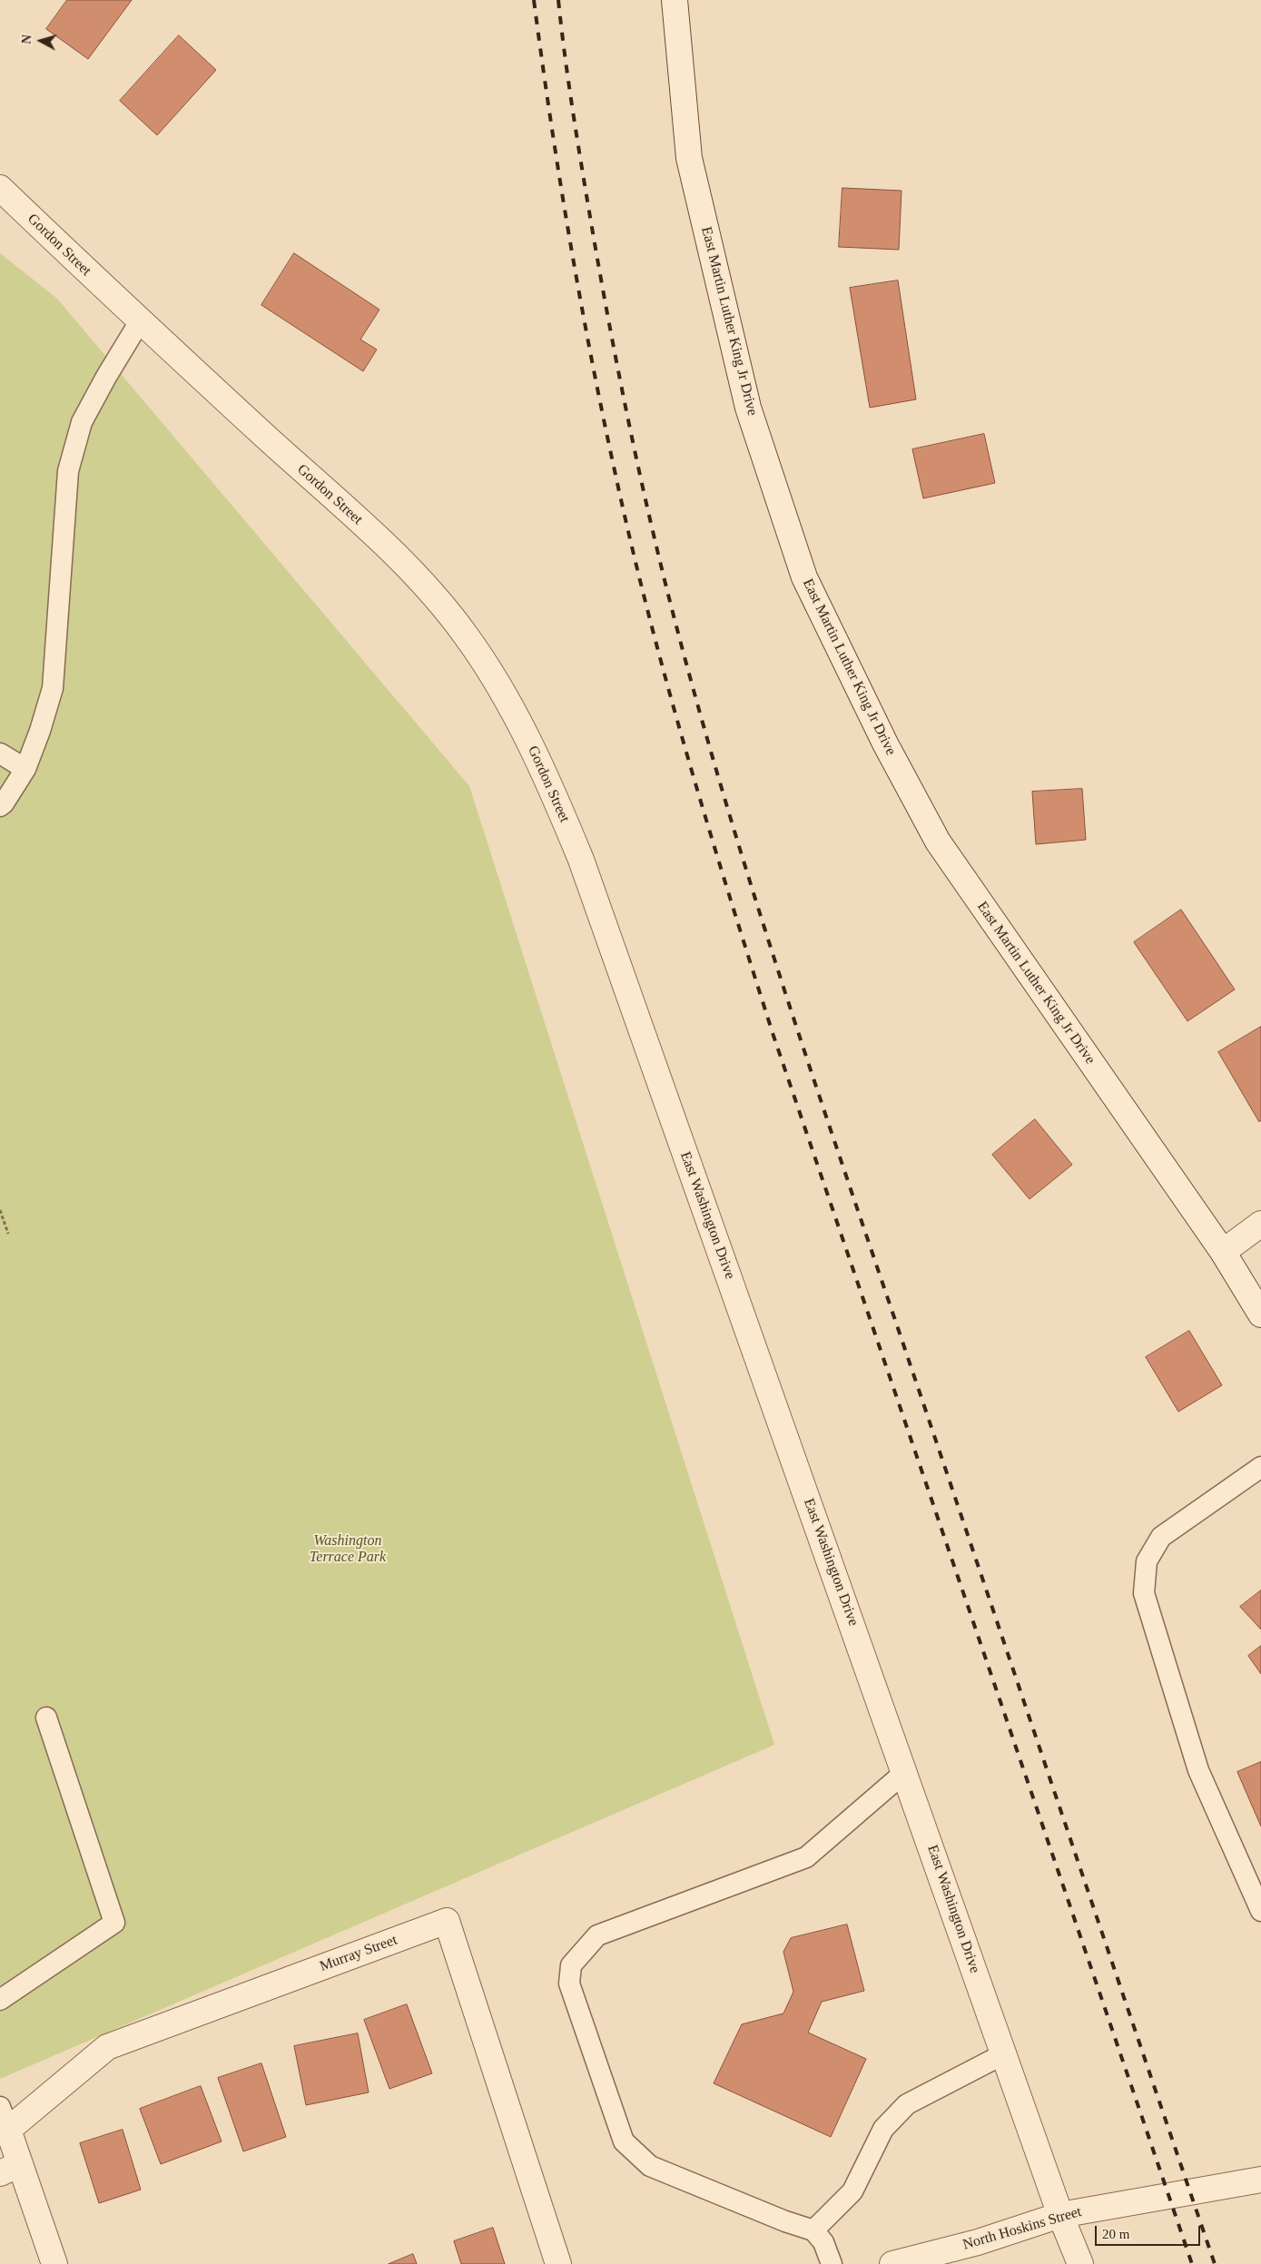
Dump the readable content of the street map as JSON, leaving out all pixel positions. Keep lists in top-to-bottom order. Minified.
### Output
{"streets":{"street":["Gordon Street","East Martin Luther King Jr Drive","East Washington Drive","Murray Street","North Hoskins Street"]},"crossings":[["Gordon Street","East Washington Drive"],["East Washington Drive","North Hoskins Street"]],"parks":["Washington Terrace Park"],"scale_bar":"20 m","north":"left"}
